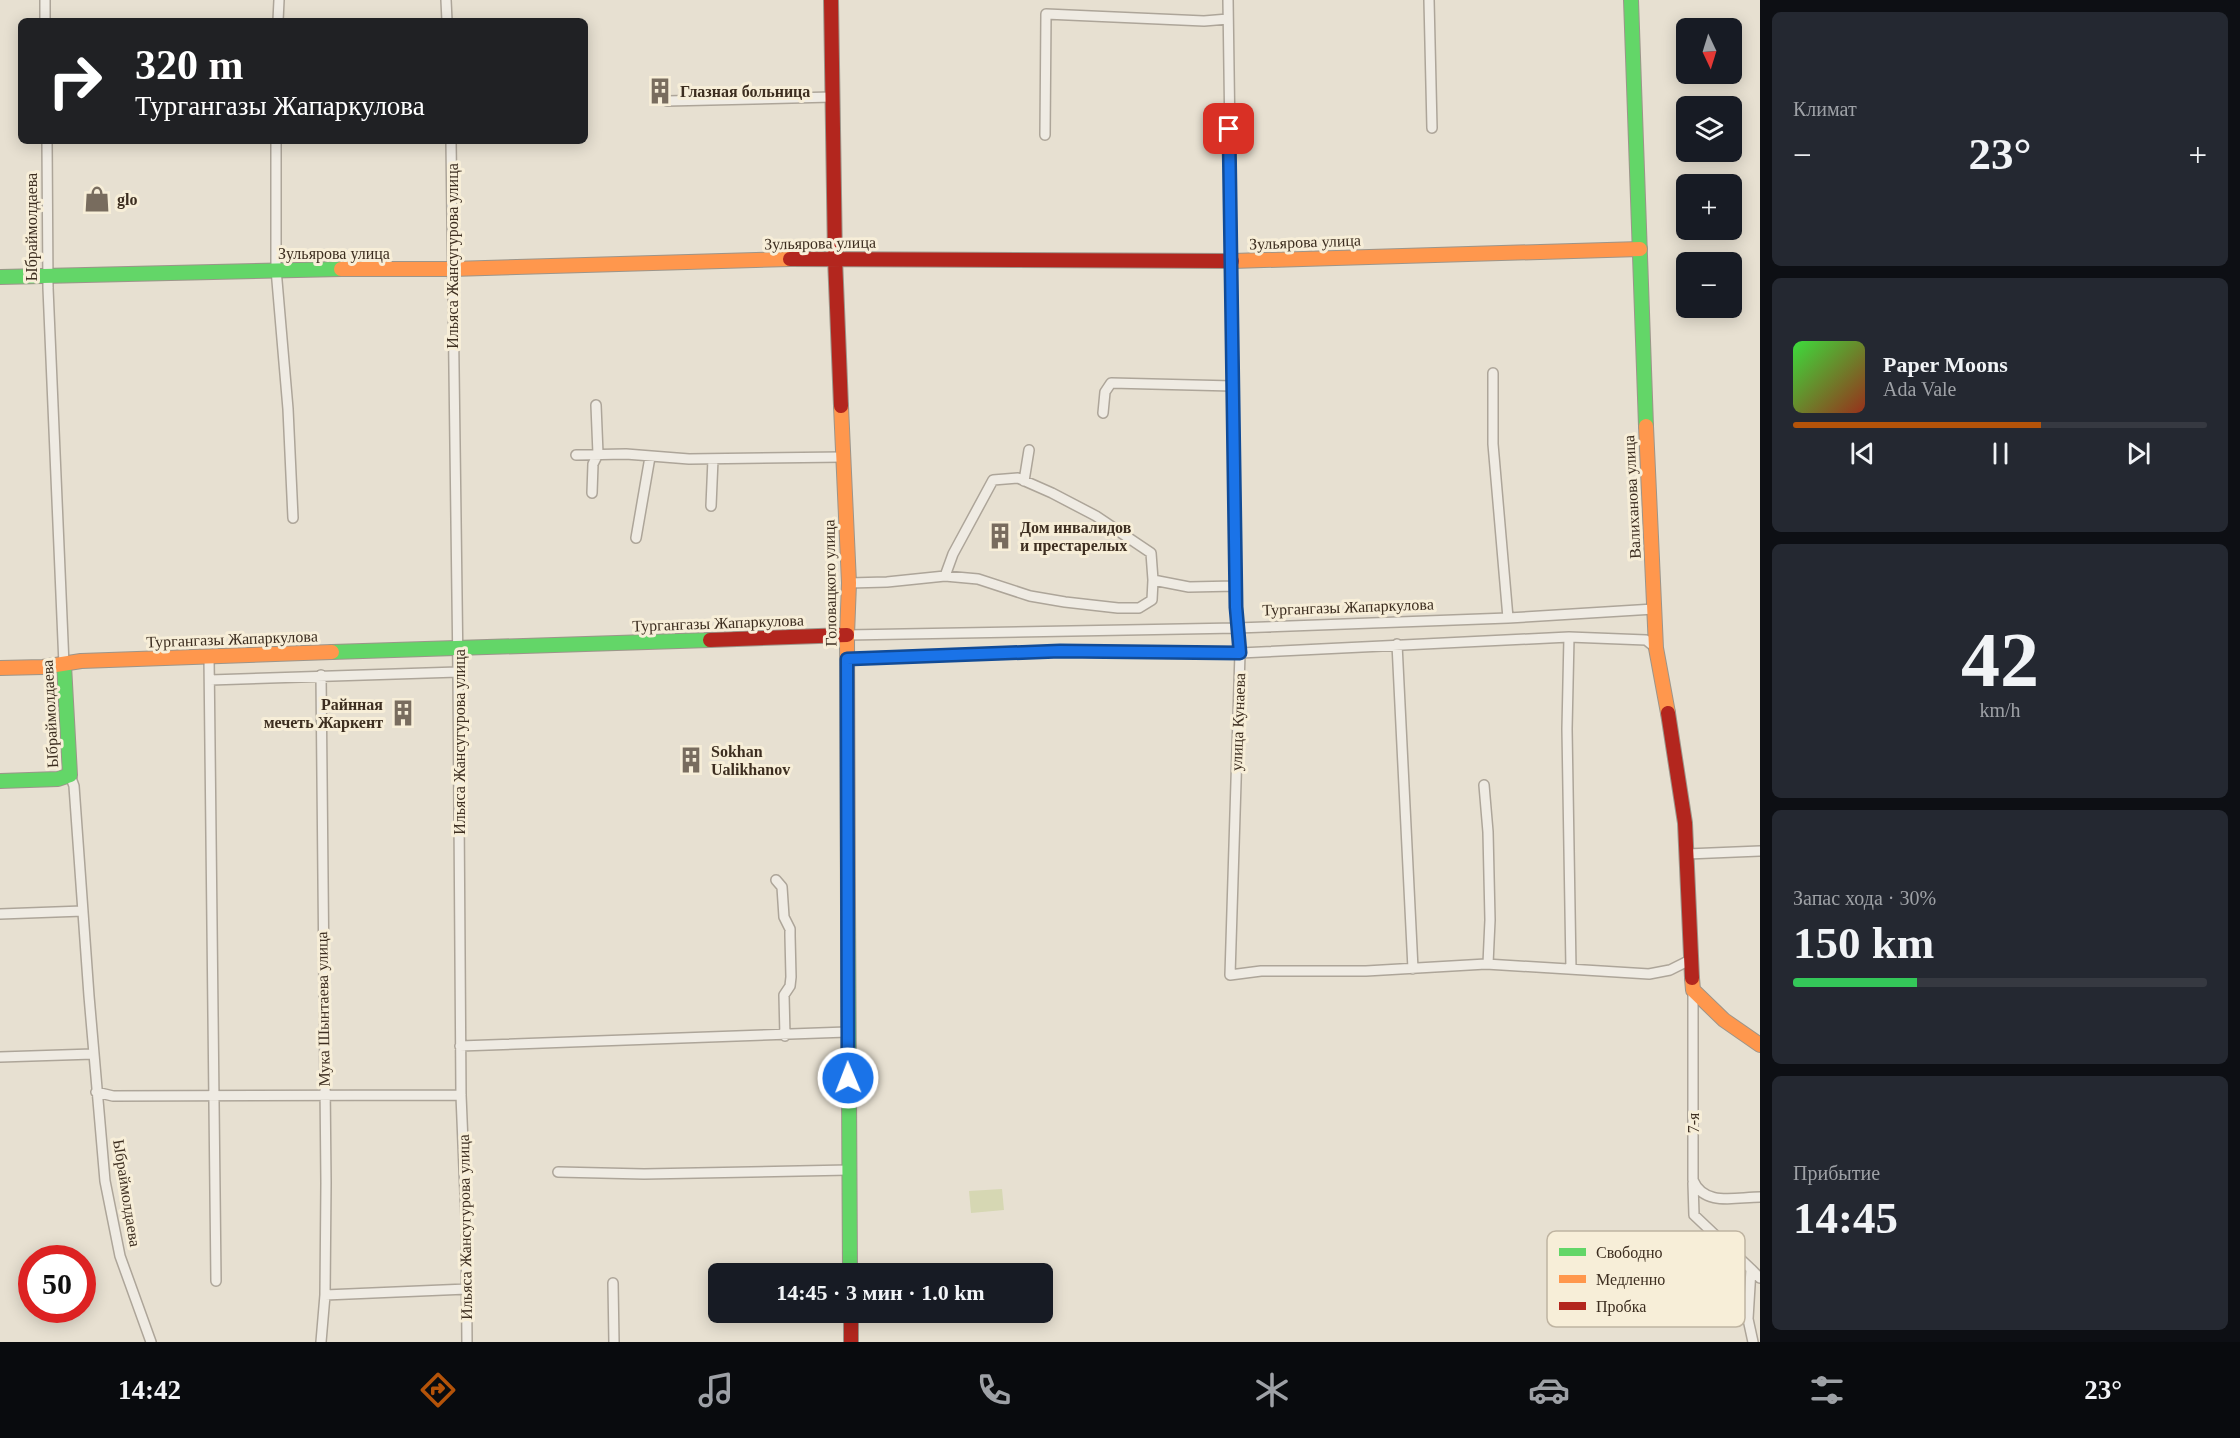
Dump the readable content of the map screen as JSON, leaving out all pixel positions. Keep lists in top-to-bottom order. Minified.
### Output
{"streets":{"street":["Ыбраймолдаева","Зульярова улица","Ильяса Жансугурова улица","Валиханова улица","Головацкого улица","Тургангазы Жапаркулова","улица Кунаева","Мука Шынтаева улица","7-я"]},"crossings":[["Ыбраймолдаева","Зульярова улица"],["Ыбраймолдаева","Тургангазы Жапаркулова"],["Зульярова улица","Ильяса Жансугурова улица"],["Зульярова улица","Валиханова улица"],["Зульярова улица","Головацкого улица"],["Зульярова улица","улица Кунаева"],["Ильяса Жансугурова улица","Тургангазы Жапаркулова"],["Валиханова улица","Тургангазы Жапаркулова"],["Валиханова улица","7-я"],["Головацкого улица","Тургангазы Жапаркулова"],["Тургангазы Жапаркулова","улица Кунаева"]],"places":{"building":["Глазная больница","Дом инвалидов и престарелых","Райнная мечеть Жаркент","Sokhan Ualikhanov"],"shop":["glo"]},"legend":["Свободно","Медленно","Пробка"],"north":"bottom","page":{"tile":["Климат",["42","km/h"],["Запас хода · 30%","150 km"],["Прибытие","14:45"]],"map_buttons":["+","−"],"turn":["320 m","Тургангазы Жапаркулова"],"heat":["−","23°","+"],"song":["Paper Moons","Ada Vale"],"limit":"50","trip":"14:45 · 3 мин · 1.0 km","tabs":["14:42","23°"]}}
